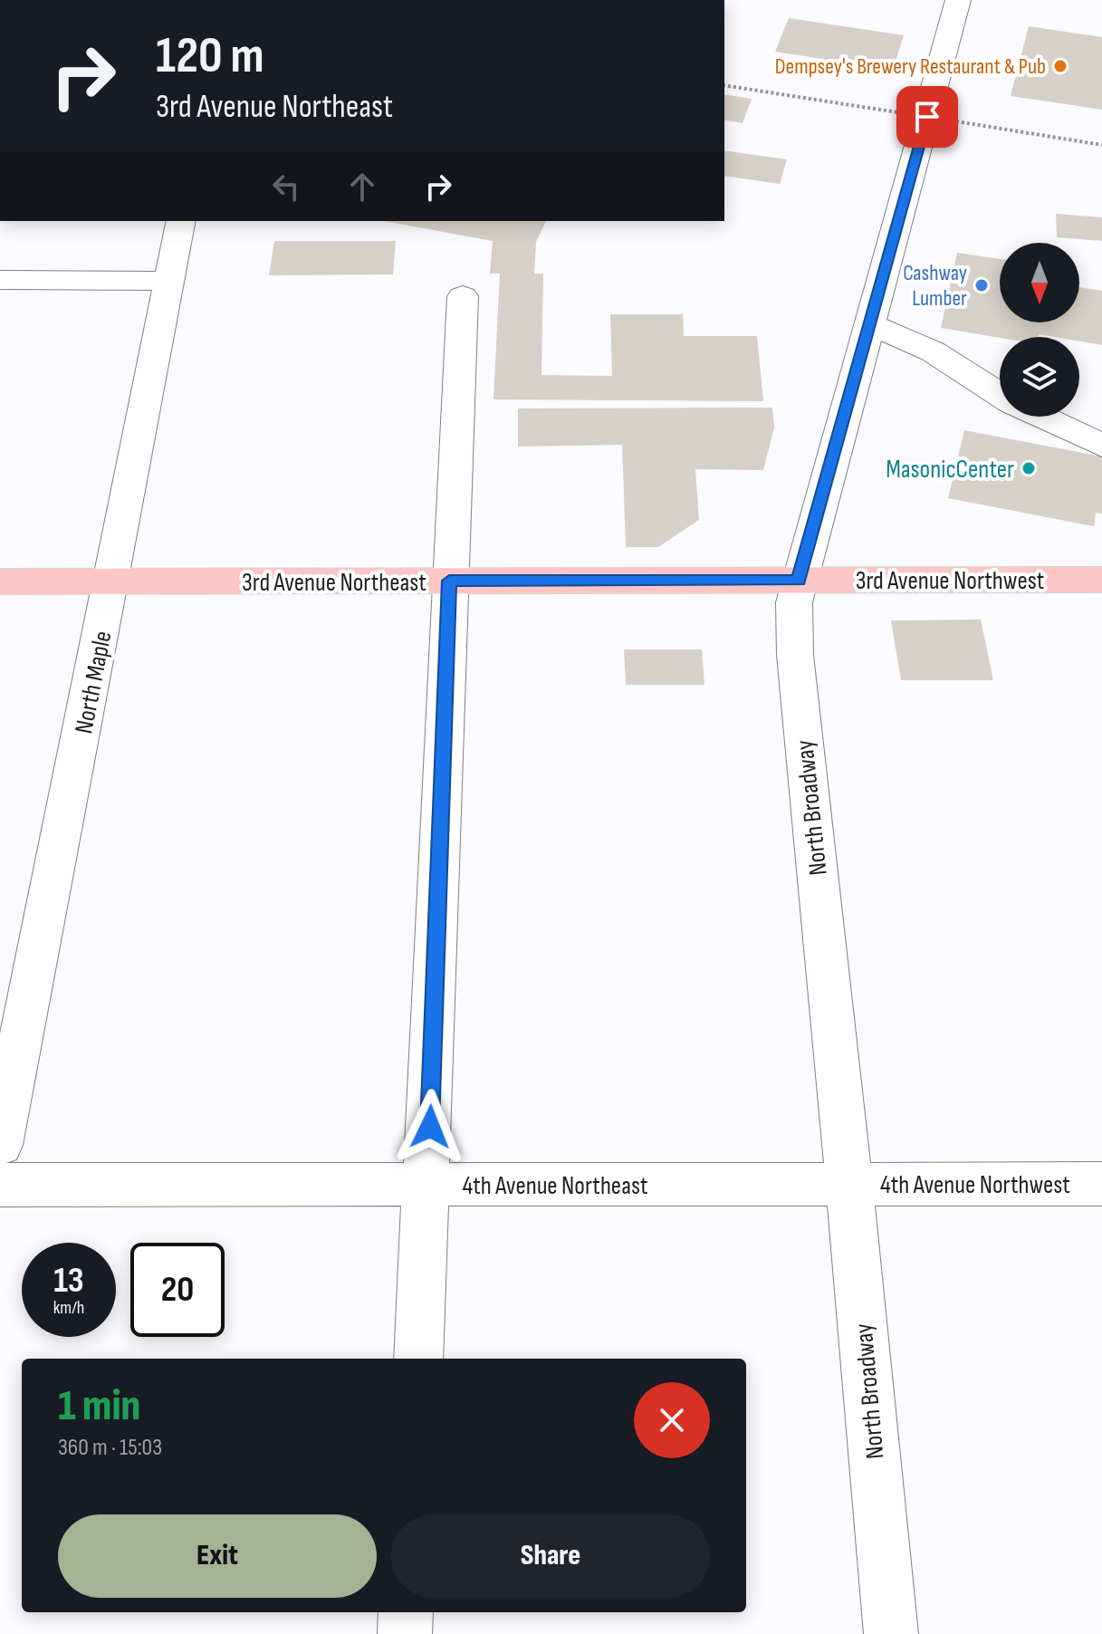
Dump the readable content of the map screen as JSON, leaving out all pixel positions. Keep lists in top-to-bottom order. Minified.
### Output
{"streets":{"main road":["3rd Avenue Northwest","3rd Avenue Northeast"],"street":["North Maple","North Broadway","4th Avenue Northwest","4th Avenue Northeast"]},"crossings":[["3rd Avenue Northwest","3rd Avenue Northeast"],["3rd Avenue Northwest","North Broadway"],["3rd Avenue Northeast","North Maple"],["3rd Avenue Northeast","North Broadway"],["North Broadway","4th Avenue Northwest"],["North Broadway","4th Avenue Northeast"],["4th Avenue Northwest","4th Avenue Northeast"]],"places":["Dempsey's Brewery Restaurant & Pub","Cashway Lumber","MasonicCenter"],"north":"bottom","page":{"turn":["120 m","3rd Avenue Northeast"],"speed":"13 km/h","limit":"20","heading":["1 min","360 m · 15:03"],"buttons":["Exit","Share"]}}
